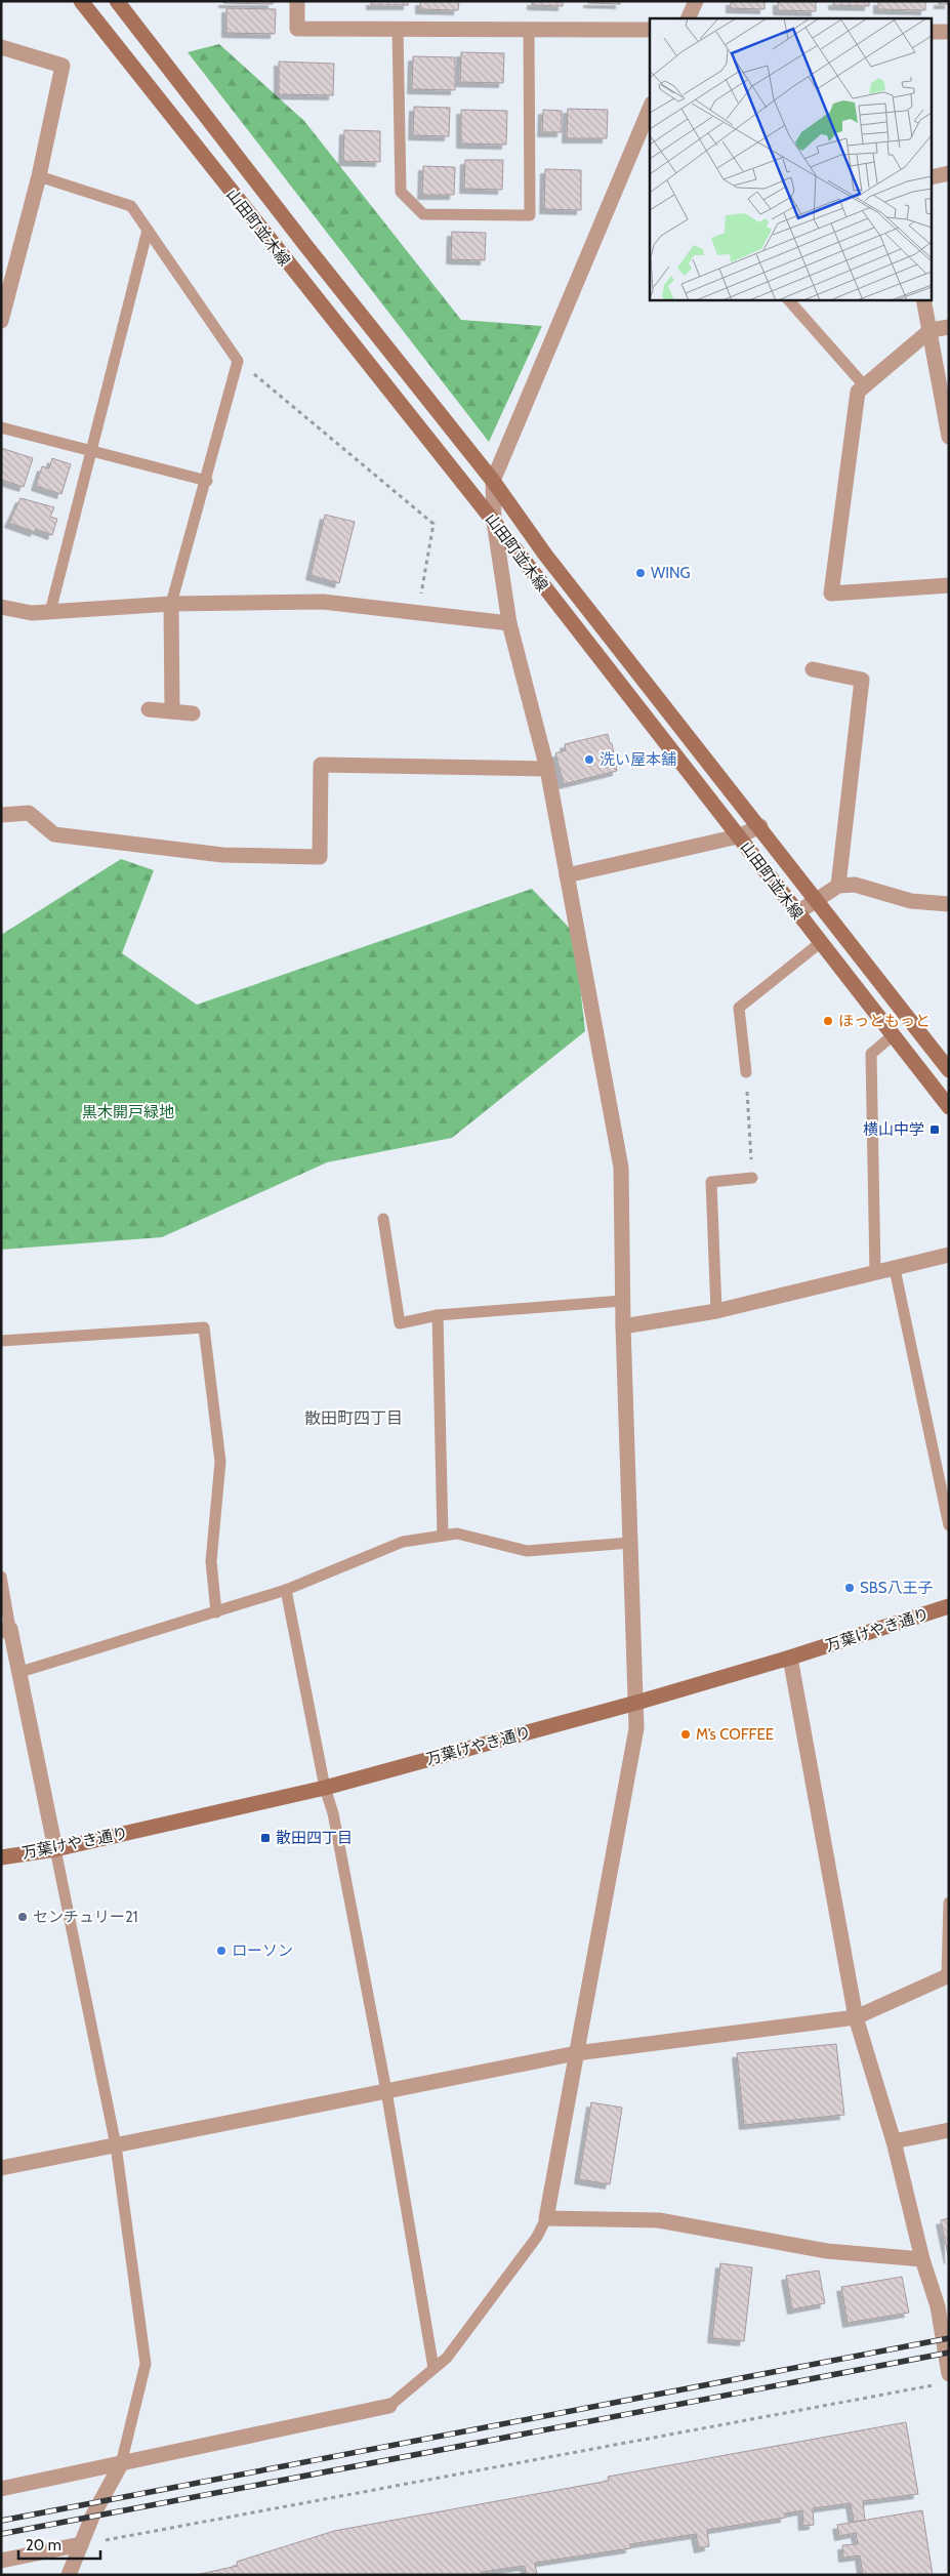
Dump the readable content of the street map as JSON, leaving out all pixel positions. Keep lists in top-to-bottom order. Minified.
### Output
{"streets":{"street":["山田町並木線","万葉けやき通り"]},"districts":["散田町四丁目"],"parks":["黒木開戸緑地"],"places":{"other":["WING","洗い屋本舗","ほっともっと","SBS八王子","M’s COFFEE","センチュリー21","ローソン"],"transit":["横山中学","散田四丁目"]},"scale_bar":"20 m"}
